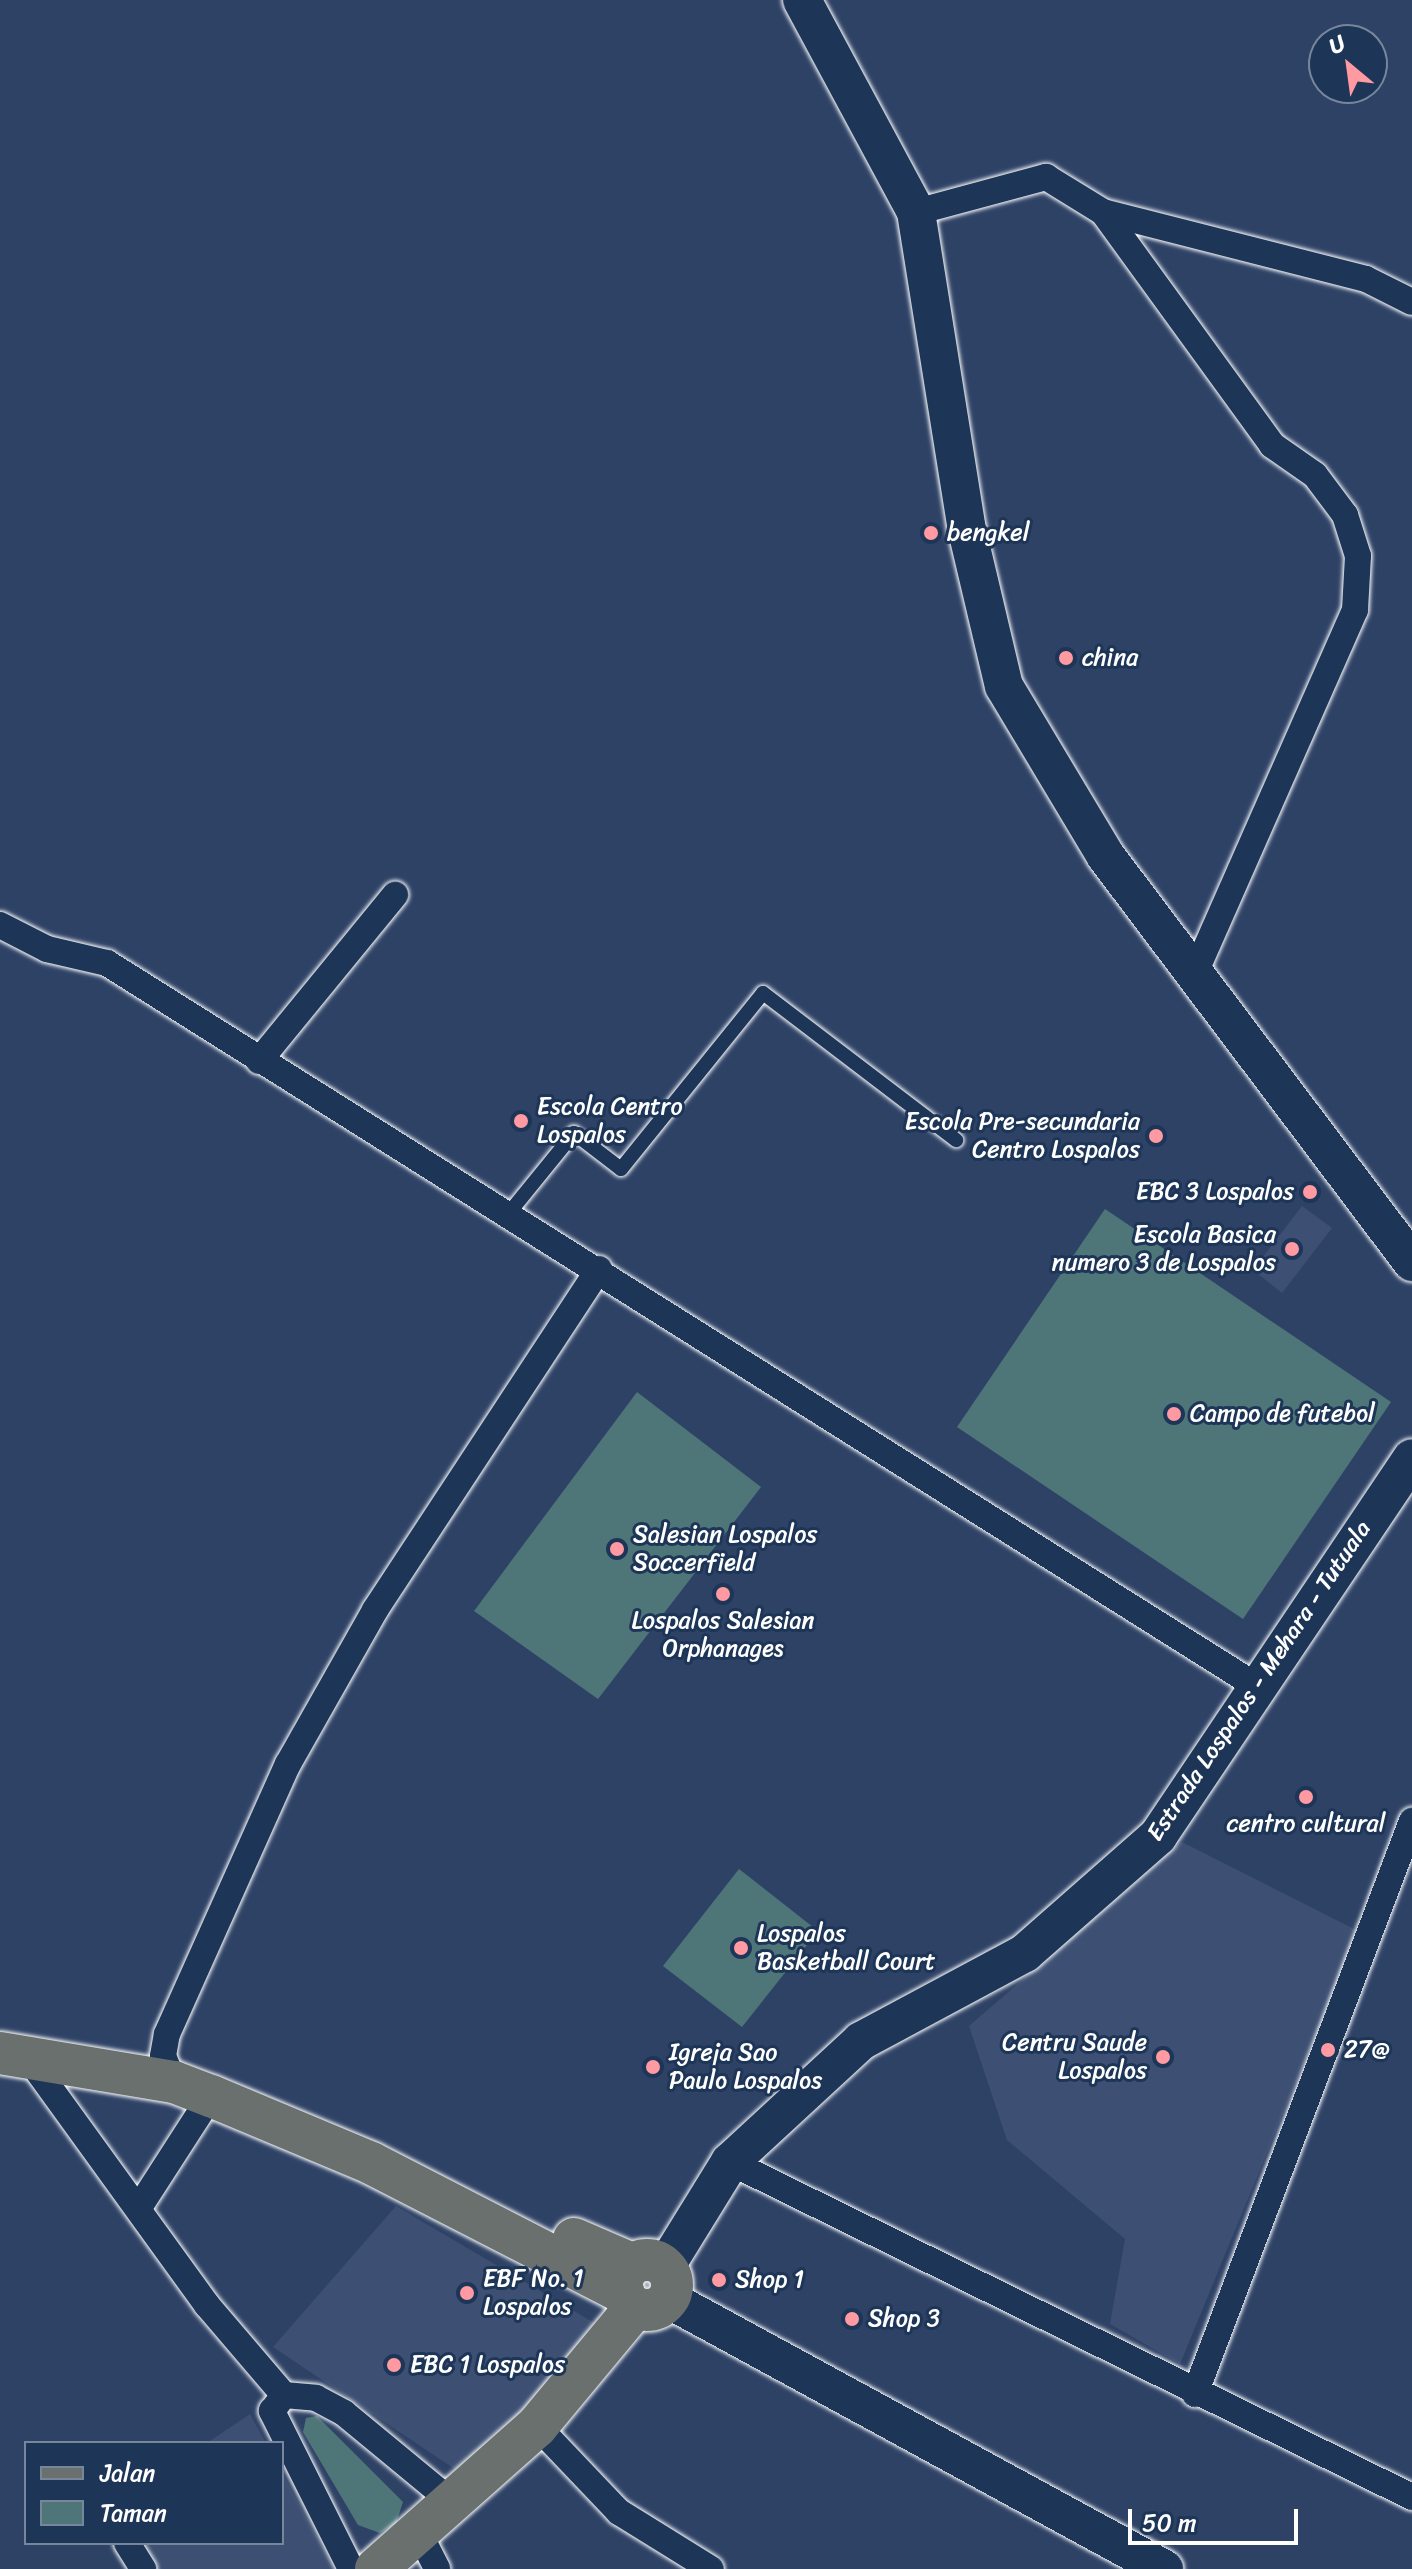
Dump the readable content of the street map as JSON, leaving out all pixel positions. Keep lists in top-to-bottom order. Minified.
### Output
{"streets":{"street":["Estrada Lospalos - Mehara - Tutuala"]},"places":["bengkel","china","Escola Centro Lospalos","Escola Pre-secundaria Centro Lospalos","EBC 3 Lospalos","Escola Basica numero 3 de Lospalos","Campo de futebol","Salesian Lospalos Soccerfield","Lospalos Salesian Orphanages","centro cultural","Lospalos Basketball Court","27@","Centru Saude Lospalos","Igreja Sao Paulo Lospalos","Shop 1","EBF No. 1 Lospalos","Shop 3","EBC 1 Lospalos"],"legend":["Jalan","Taman"],"scale_bar":"50 m","north":"top left"}
